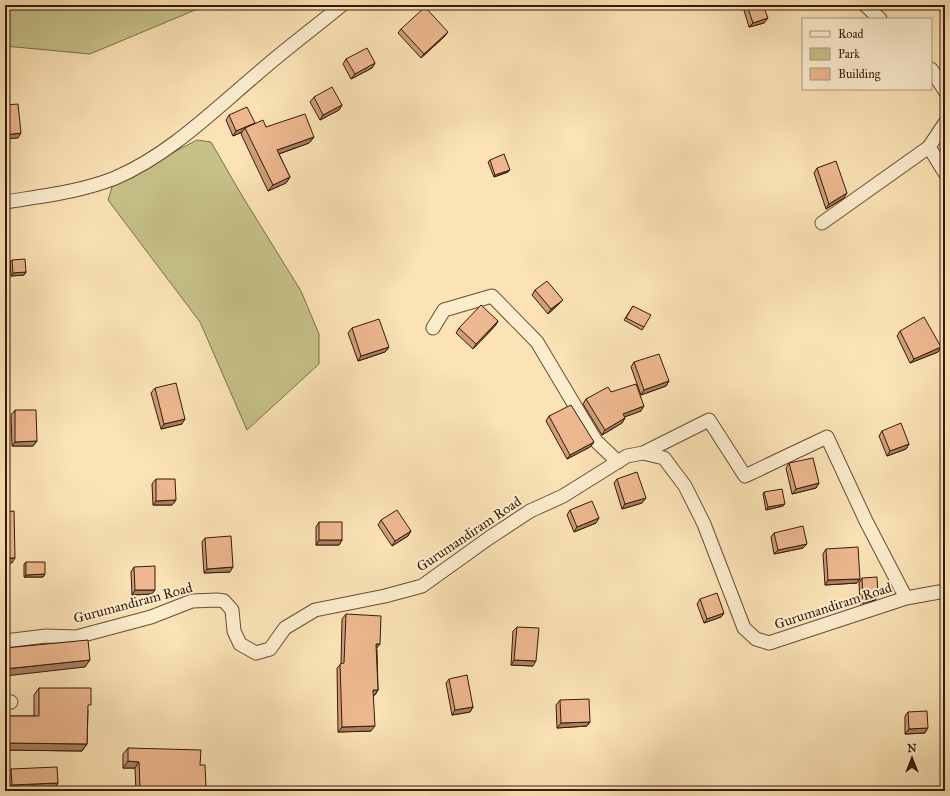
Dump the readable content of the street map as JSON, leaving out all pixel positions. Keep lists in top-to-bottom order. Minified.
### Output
{"streets":{"street":["Gurumandiram Road"]},"legend":["Road","Park","Building"],"north":"top"}
